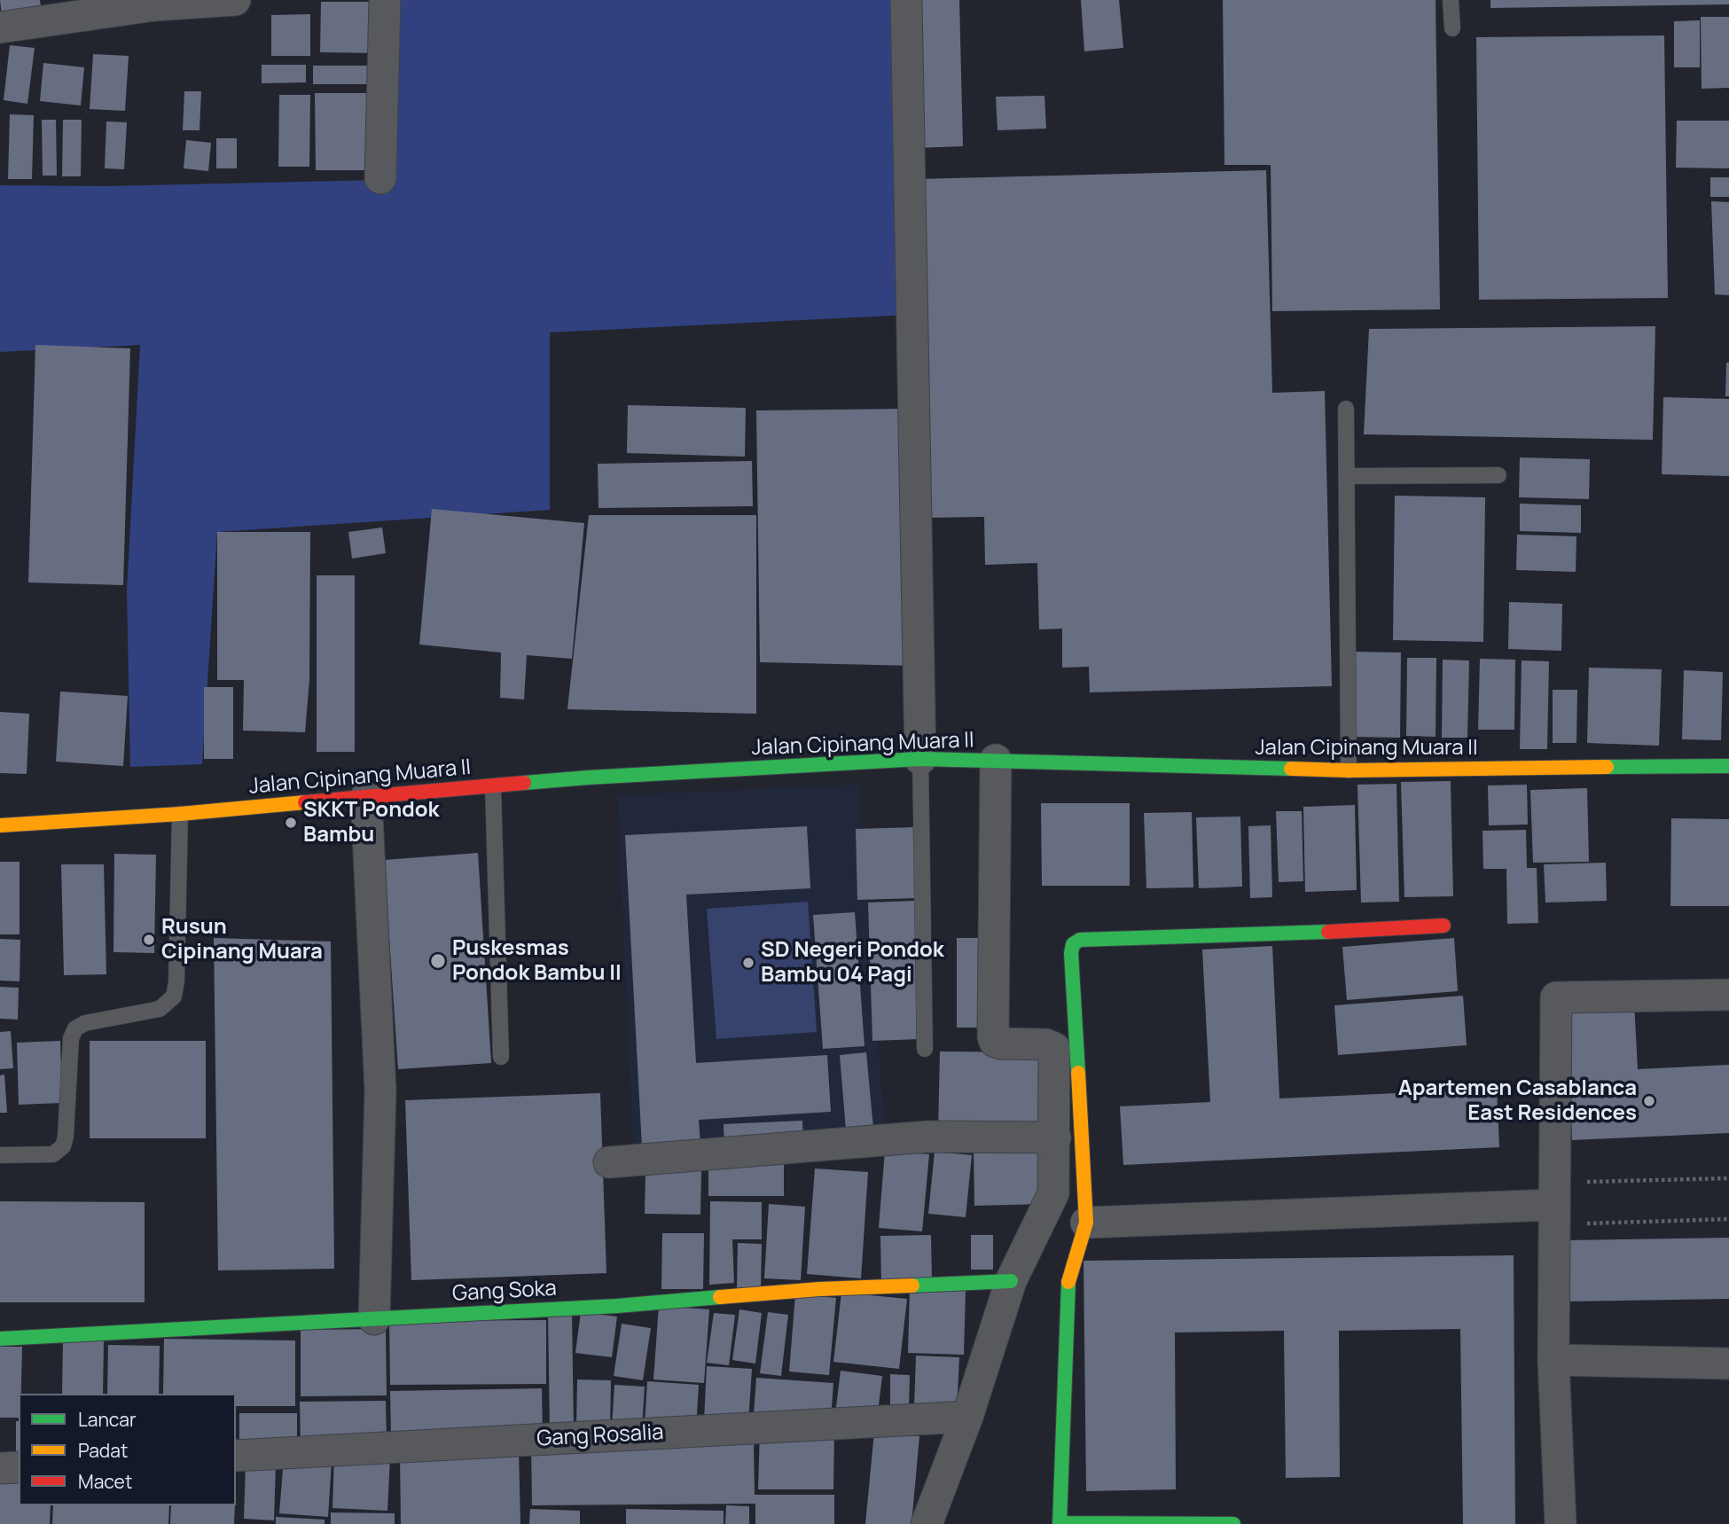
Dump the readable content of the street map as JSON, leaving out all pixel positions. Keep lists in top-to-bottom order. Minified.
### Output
{"streets":{"street":["Jalan Cipinang Muara II","Gang Soka","Gang Rosalia"]},"places":["SKKT Pondok Bambu","Rusun Cipinang Muara","Puskesmas Pondok Bambu II","SD Negeri Pondok Bambu 04 Pagi","Apartemen Casablanca East Residences"],"legend":["Lancar","Padat","Macet"]}
